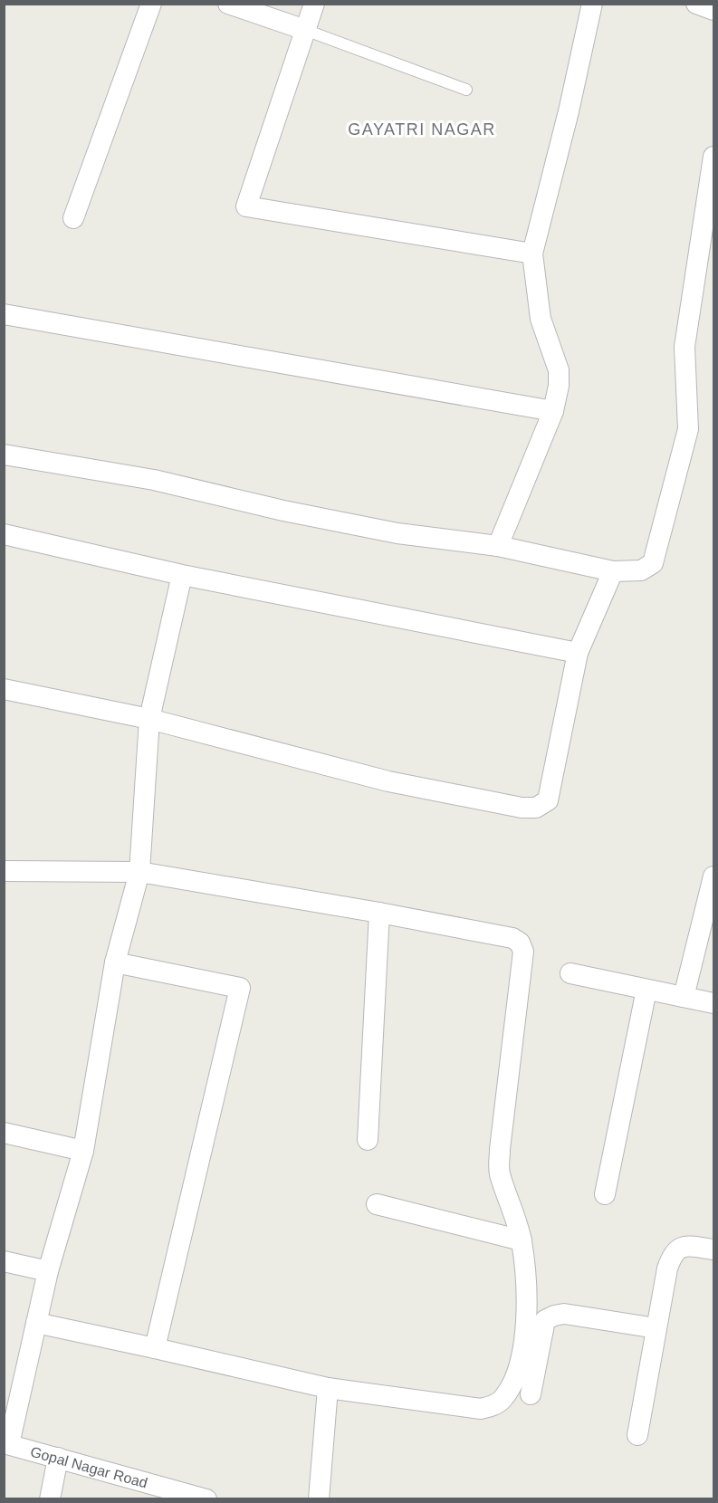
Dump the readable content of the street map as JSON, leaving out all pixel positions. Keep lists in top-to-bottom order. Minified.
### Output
{"streets":{"street":["Gopal Nagar Road"]},"districts":["GAYATRI NAGAR"]}
